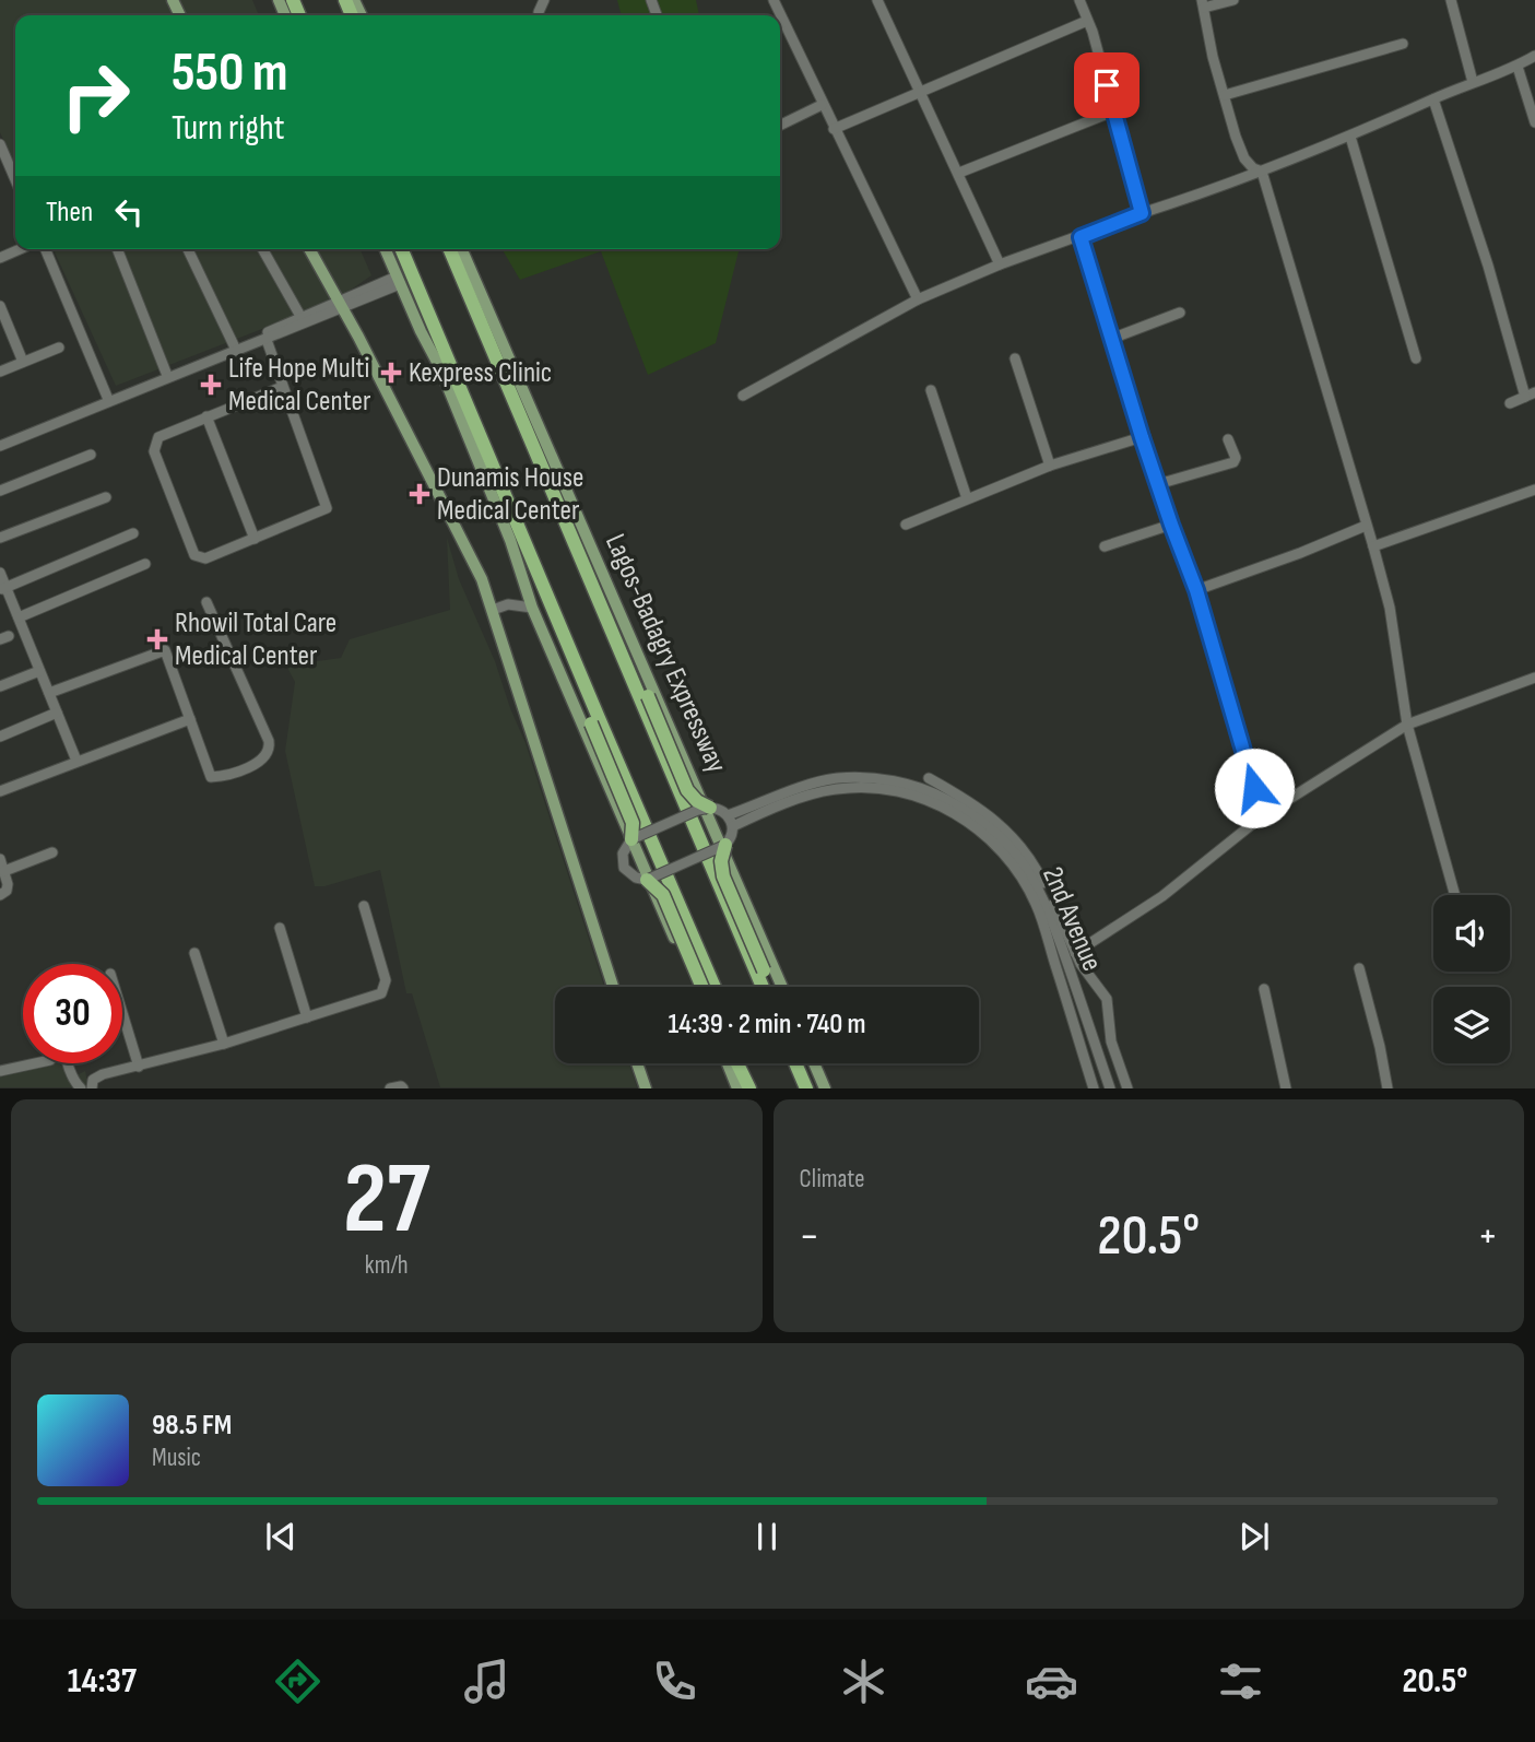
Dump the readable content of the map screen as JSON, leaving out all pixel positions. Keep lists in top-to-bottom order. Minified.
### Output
{"streets":{"highway":["Lagos-Badagry Expressway"],"street":["2nd Avenue"]},"places":{"health":["Kexpress Clinic","Life Hope Multi Medical Center","Dunamis House Medical Center","Rhowil Total Care Medical Center"]},"page":{"turn":["550 m","Turn right"],"then":"Then","limit":"30","trip":"14:39 · 2 min · 740 m","tile":[["27","km/h"],"Climate"],"heat":["−","20.5°","+"],"song":["98.5 FM","Music"],"tabs":["14:37","20.5°"]}}
